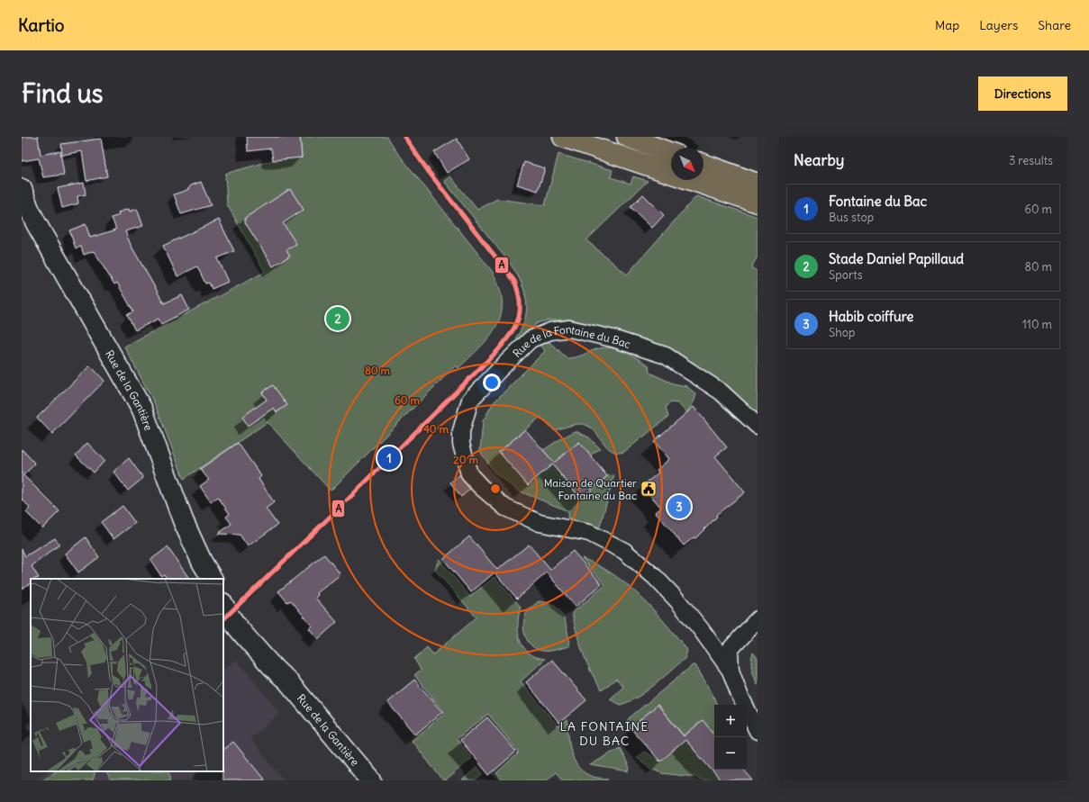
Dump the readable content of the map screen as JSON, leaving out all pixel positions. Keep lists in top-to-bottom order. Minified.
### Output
{"streets":{"main road":["Rue de la Gantière"],"street":["Rue de la Fontaine du Bac"]},"districts":["LA FONTAINE DU BAC"],"places":{"public building":["Maison de Quartier Fontaine du Bac"]},"lines":["transit line A"],"north":"bottom right","page":{"header":"Kartio","nav":["Map","Layers","Share"],"buttons":"Directions","title":"Find us","heading":["Nearby","3 results"],"list":[{"mark":"1","name":"Fontaine du Bac","note":"Bus stop","value":"60 m"},{"mark":"2","name":"Stade Daniel Papillaud","note":"Sports","value":"80 m"},{"mark":"3","name":"Habib coiffure","note":"Shop","value":"110 m"}],"pins":["2","1","3"],"map_buttons":["+","−"]},"rings":["80 m","60 m","40 m","20 m"]}
